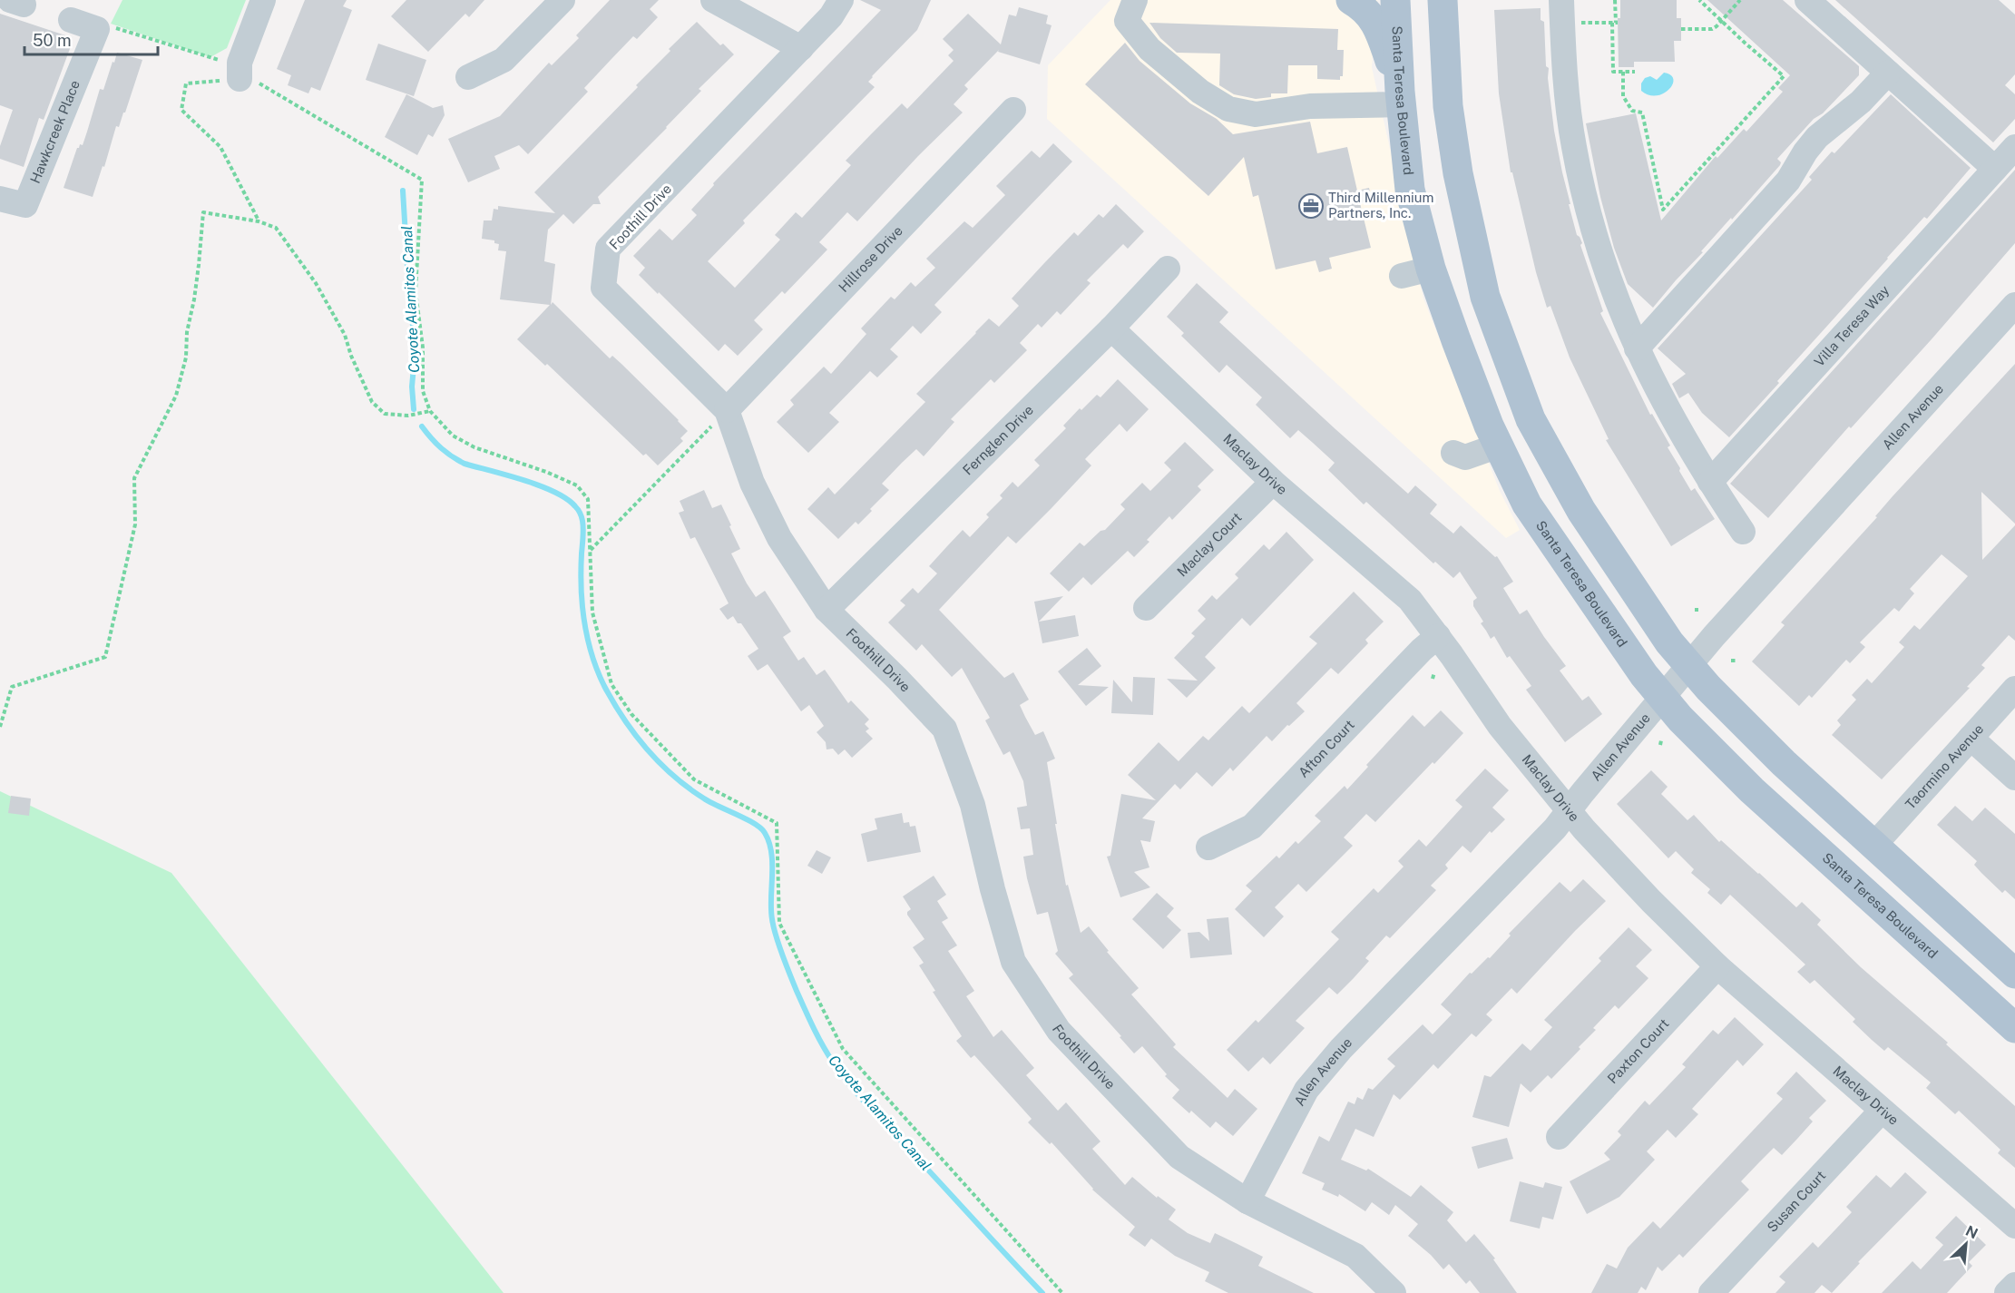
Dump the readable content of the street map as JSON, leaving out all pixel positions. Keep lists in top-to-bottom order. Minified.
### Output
{"streets":{"main road":["Santa Teresa Boulevard"],"street":["Hawkcreek Place","Foothill Drive","Hillrose Drive","Villa Teresa Way","Allen Avenue","Fernglen Drive","Maclay Drive","Maclay Court","Afton Court","Taormino Avenue","Paxton Court","Susan Court"]},"crossings":[["Santa Teresa Boulevard","Allen Avenue"],["Foothill Drive","Hillrose Drive"],["Foothill Drive","Allen Avenue"],["Foothill Drive","Fernglen Drive"],["Allen Avenue","Maclay Drive"],["Fernglen Drive","Maclay Drive"],["Maclay Drive","Maclay Court"],["Maclay Drive","Afton Court"],["Maclay Drive","Paxton Court"],["Maclay Drive","Susan Court"]],"water":["Coyote Alamitos Canal"],"places":{"office":["Third Millennium Partners, Inc."]},"scale_bar":"50 m","north":"top right"}
